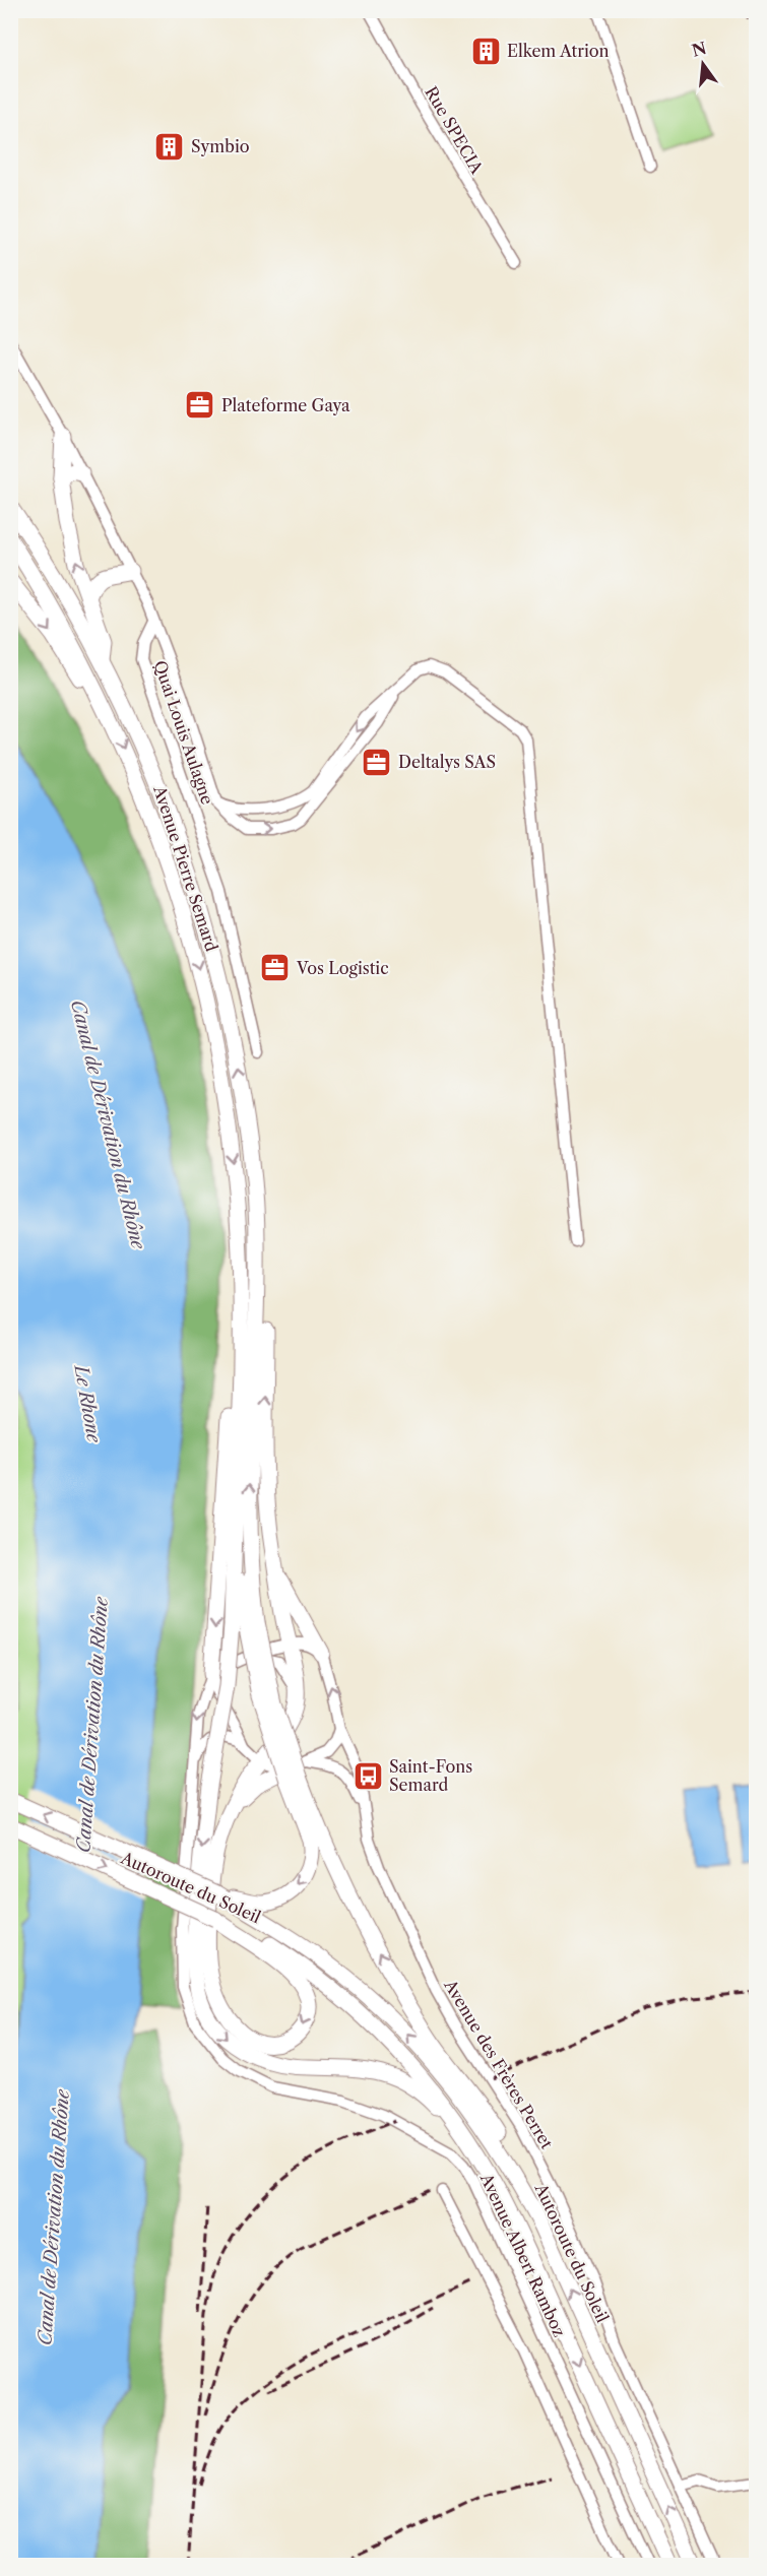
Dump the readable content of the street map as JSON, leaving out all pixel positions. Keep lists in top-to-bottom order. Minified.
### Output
{"streets":{"highway":["Avenue Pierre Semard","Autoroute du Soleil"],"street":["Rue SPECIA","Quai Louis Aulagne","Avenue des Frères Perret","Avenue Albert Ramboz"]},"water":["Canal de Dérivation du Rhône","Le Rhone"],"places":{"building":["Elkem Atrion","Symbio"],"office":["Plateforme Gaya","Deltalys SAS","Vos Logistic"],"bus stop":["Saint-Fons Semard"]},"north":"top"}
